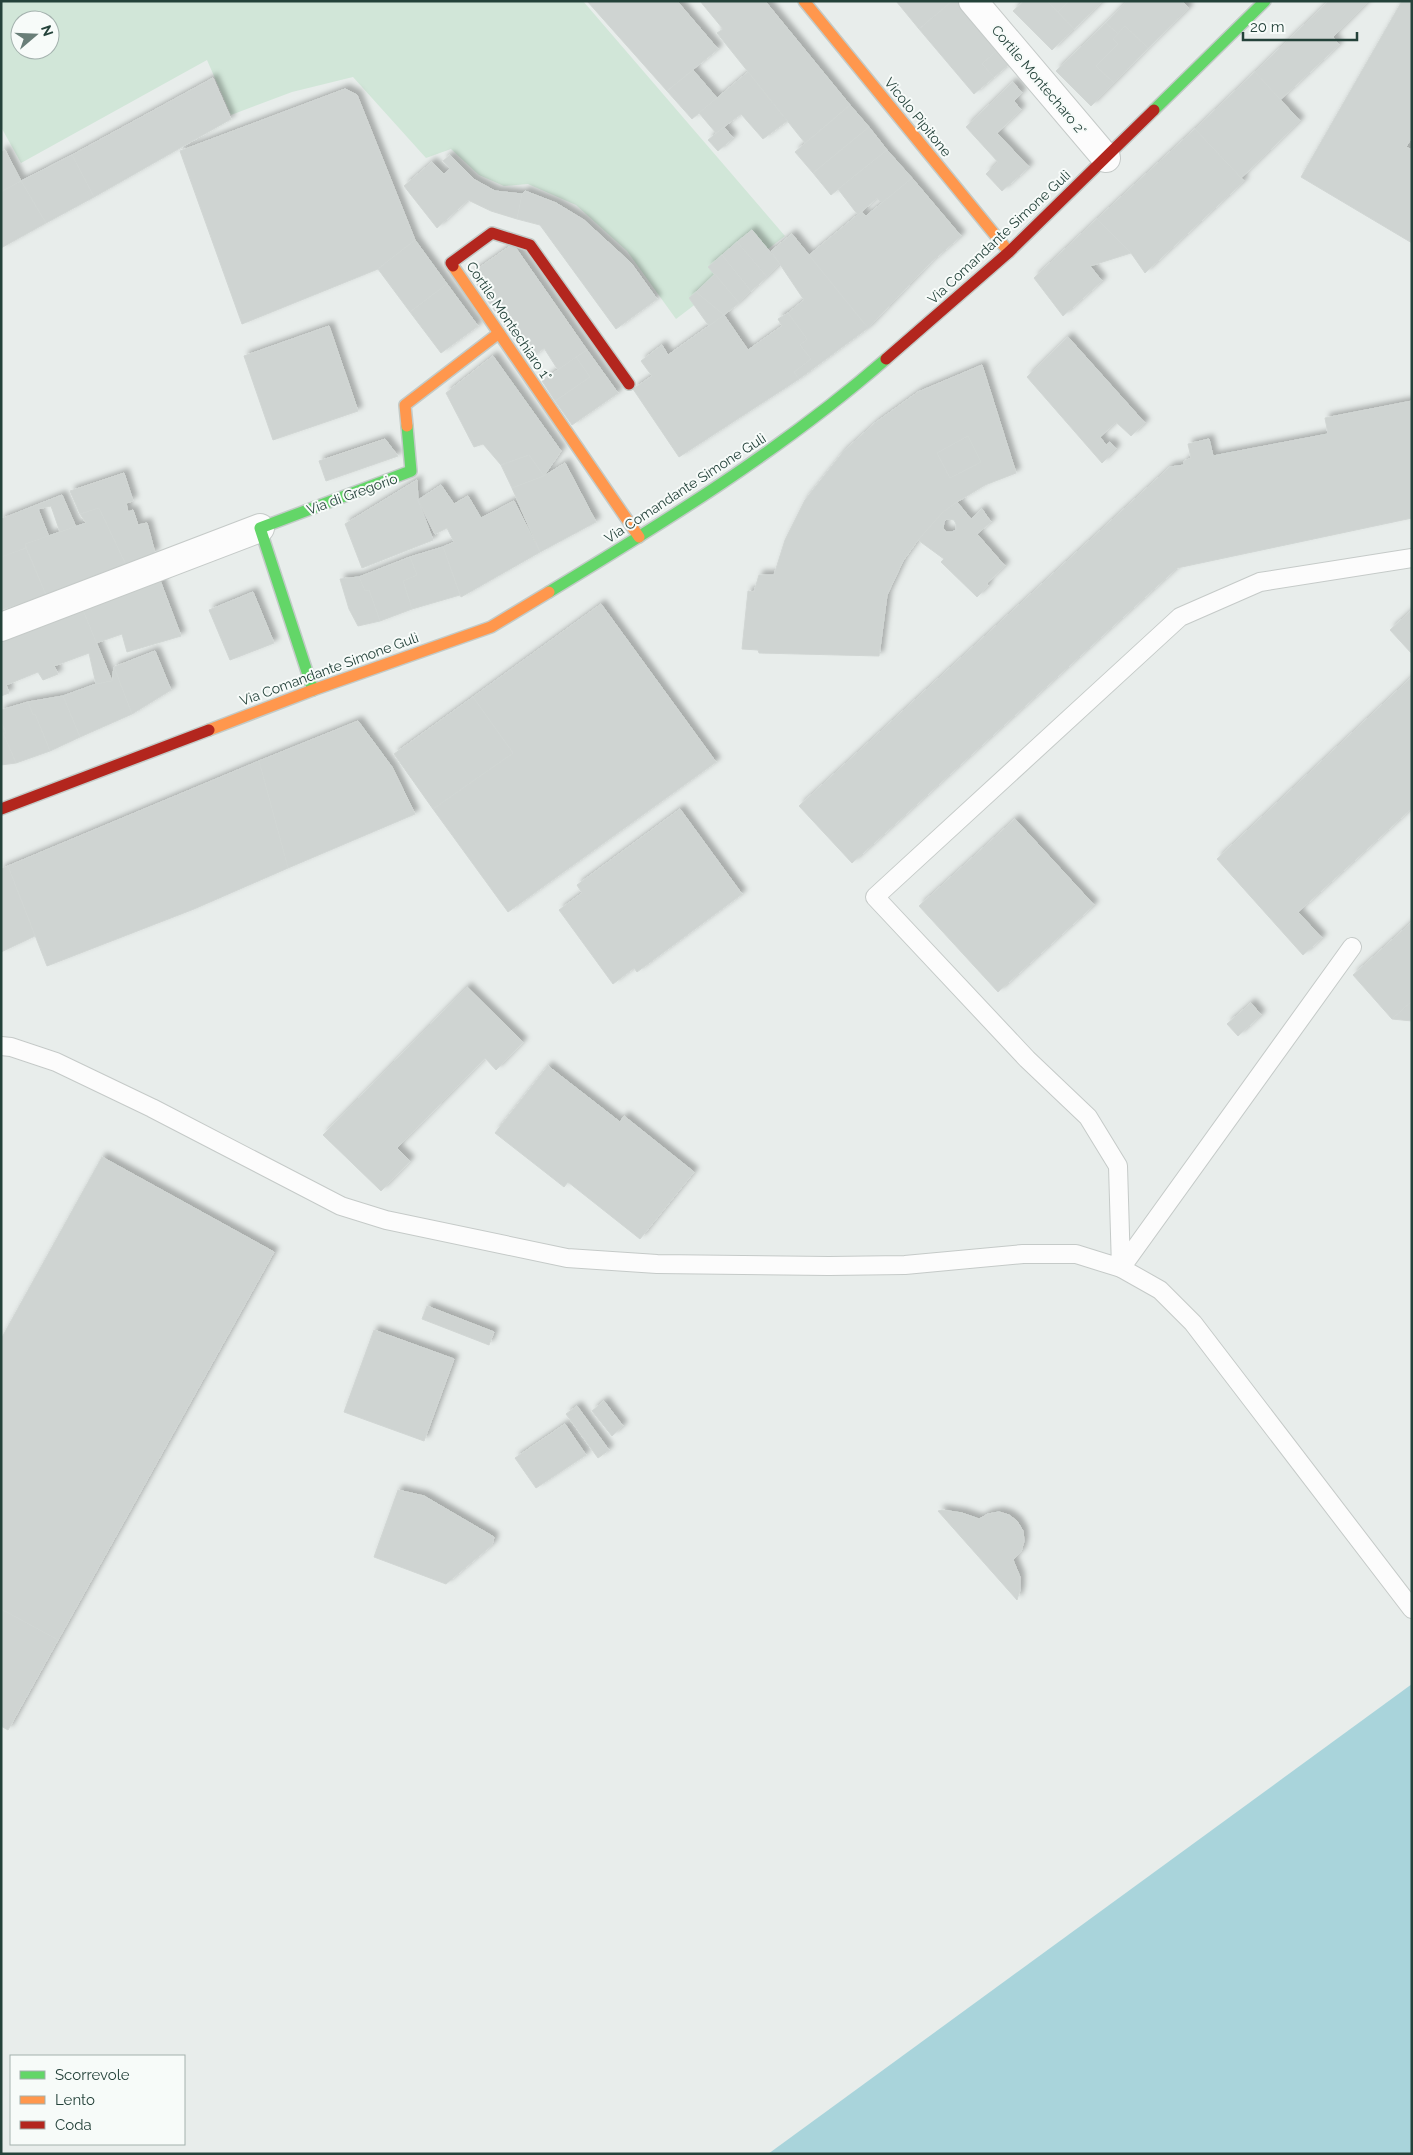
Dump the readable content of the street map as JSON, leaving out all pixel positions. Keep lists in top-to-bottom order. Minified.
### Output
{"streets":{"main road":["Vicolo Pipitone","Via Comandante Simone Gulì","Cortile Montechiaro 1°","Via di Gregorio"],"street":["Cortile Montecharo 2°"]},"crossings":[["Cortile Montecharo 2°","Via Comandante Simone Gulì"],["Vicolo Pipitone","Via Comandante Simone Gulì"],["Via Comandante Simone Gulì","Cortile Montechiaro 1°"],["Cortile Montechiaro 1°","Via di Gregorio"]],"legend":["Scorrevole","Lento","Coda"],"scale_bar":"20 m","north":"right"}
